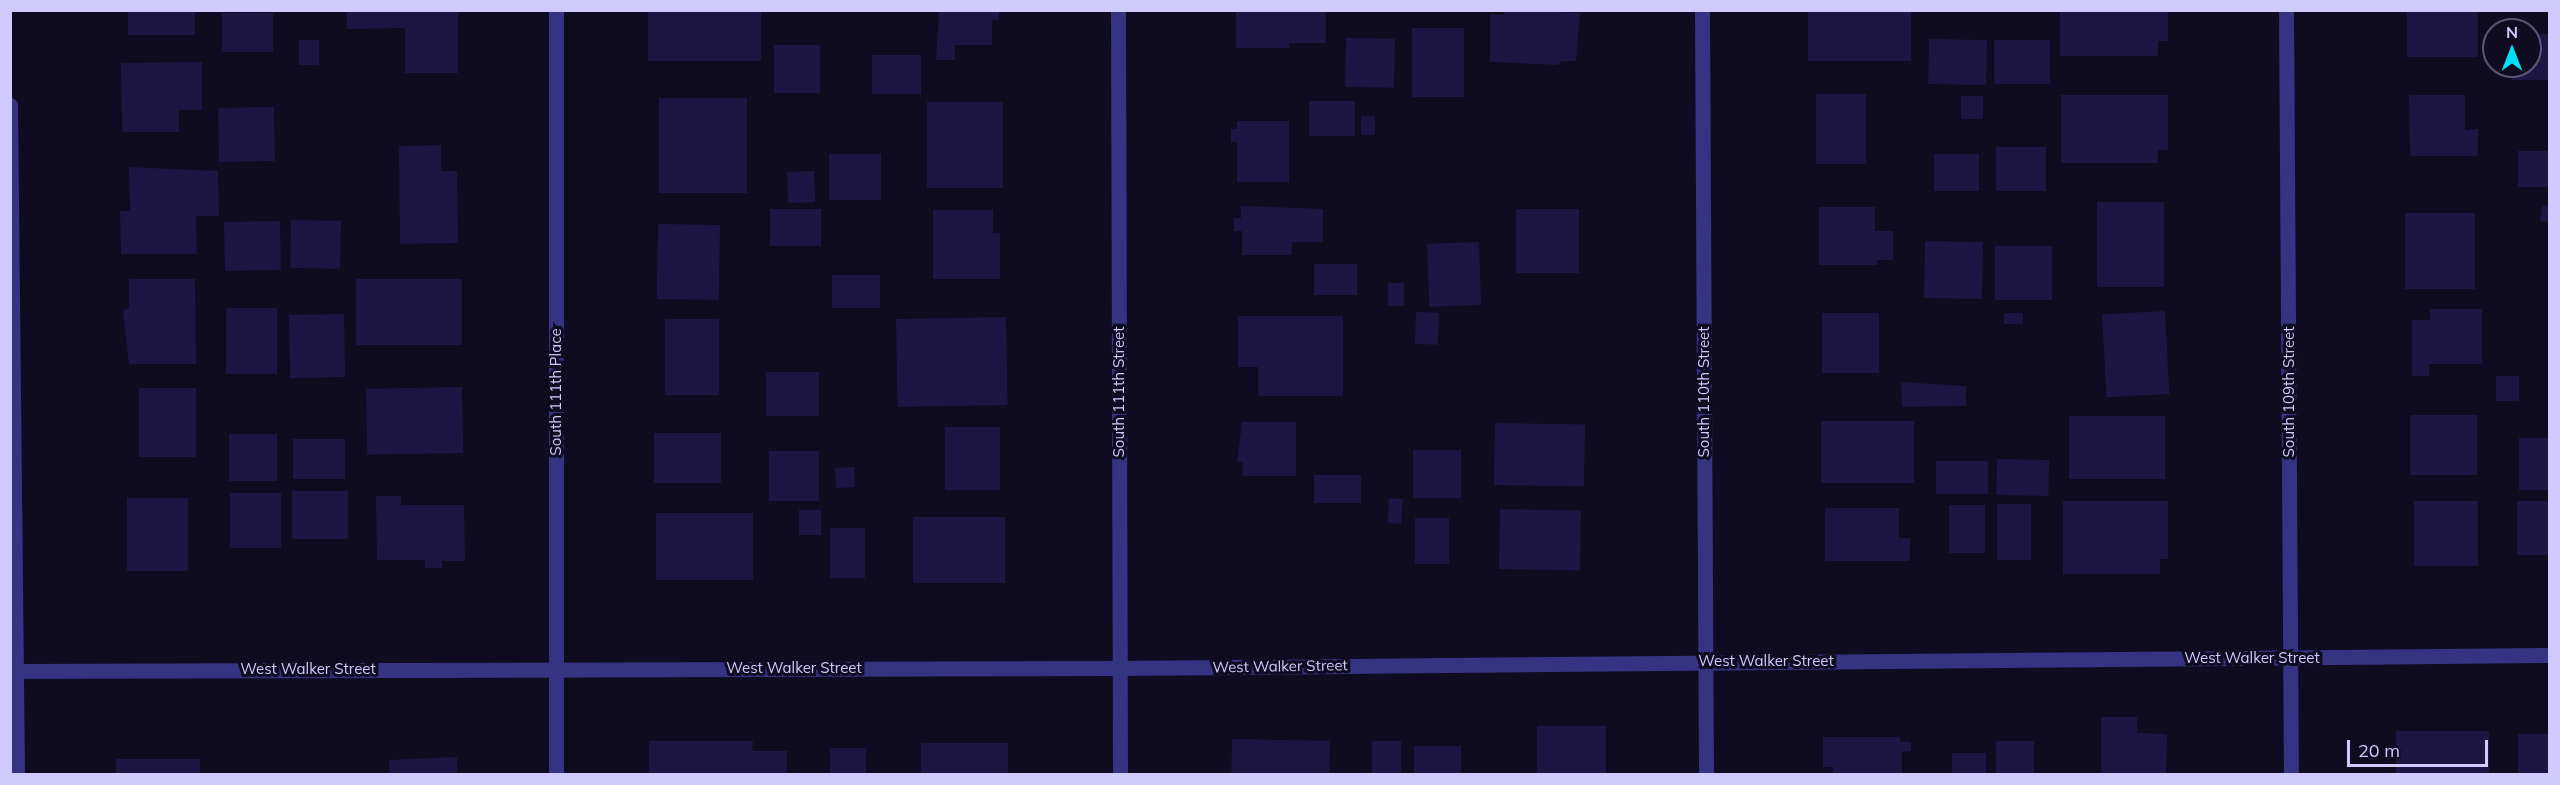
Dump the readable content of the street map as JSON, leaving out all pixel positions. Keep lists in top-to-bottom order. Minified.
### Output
{"streets":{"street":["South 111th Place","South 111th Street","South 110th Street","South 109th Street","West Walker Street"]},"crossings":[["South 111th Place","West Walker Street"],["South 111th Street","West Walker Street"],["South 110th Street","West Walker Street"],["South 109th Street","West Walker Street"]],"scale_bar":"20 m","north":"top"}
